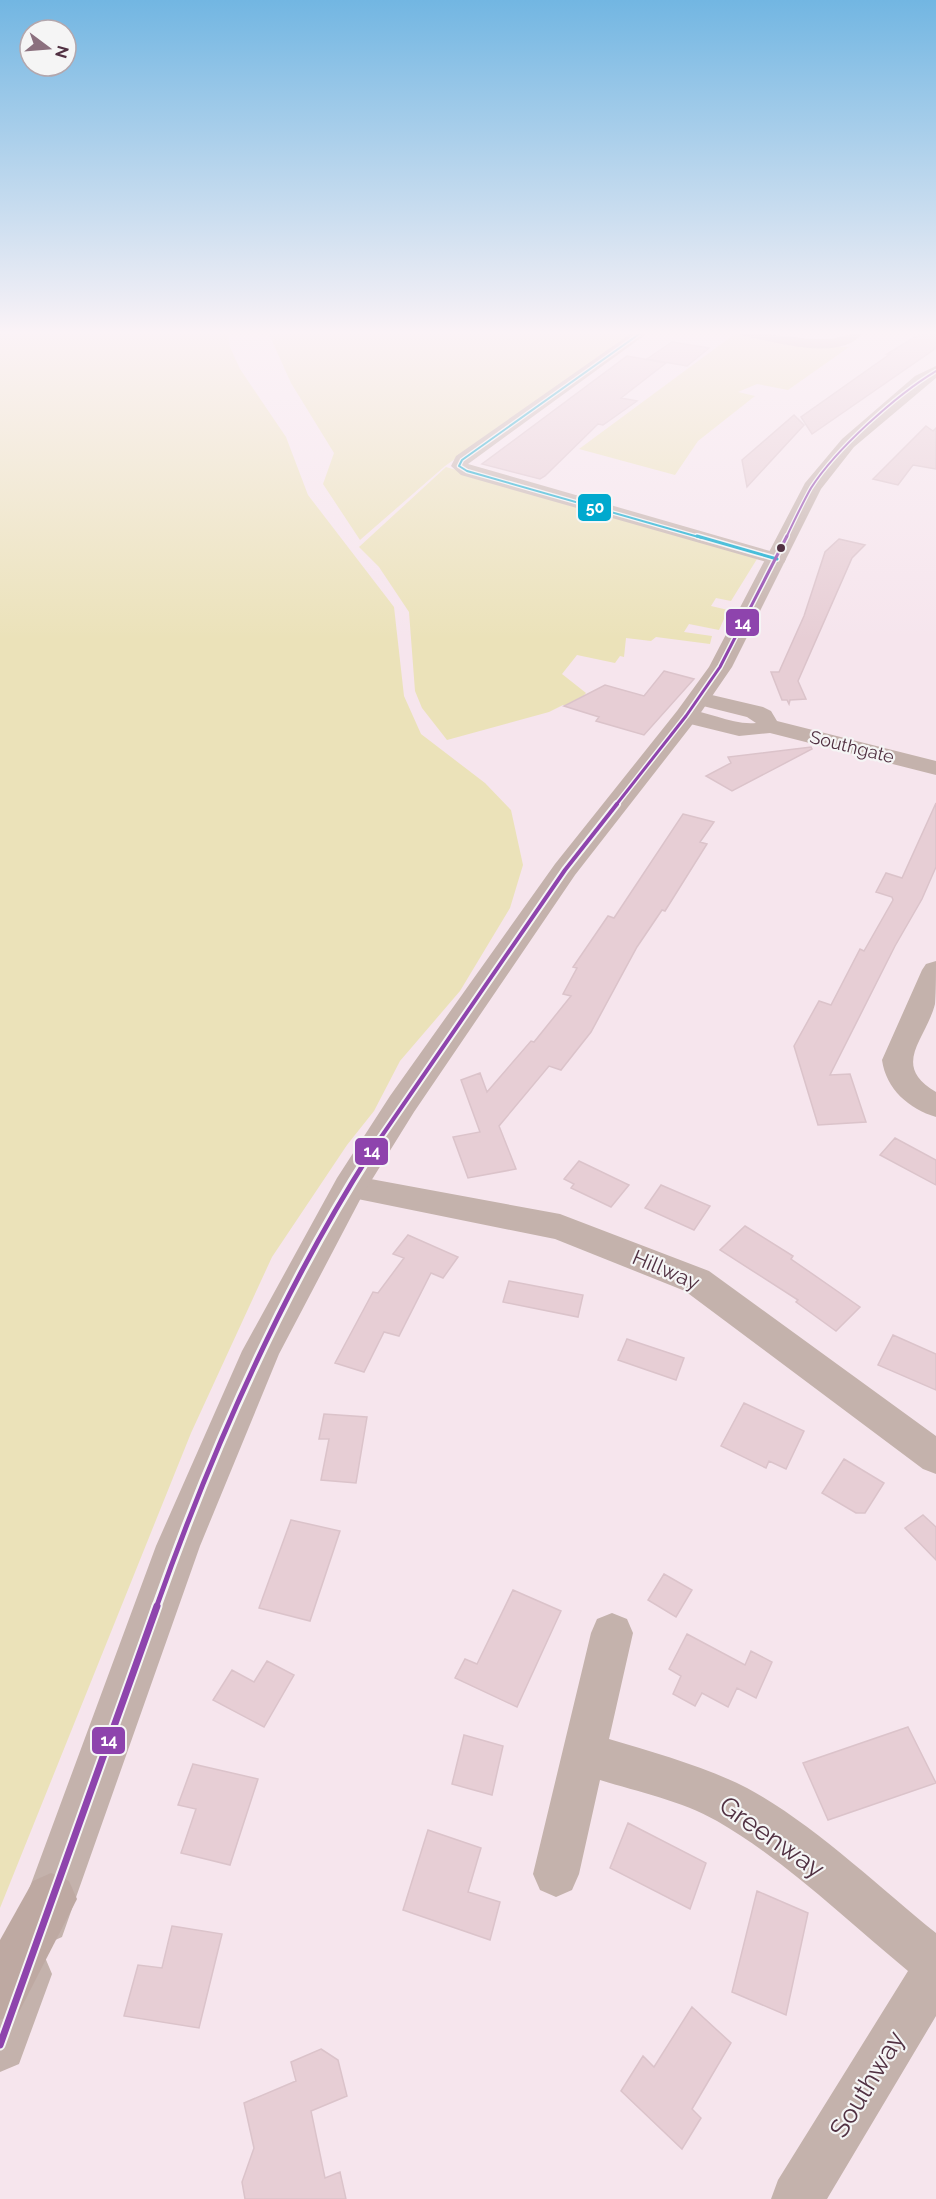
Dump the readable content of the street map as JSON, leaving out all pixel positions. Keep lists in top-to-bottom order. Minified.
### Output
{"streets":{"street":["Southgate","Hillway","Greenway","Southway"]},"lines":["transit line 50","transit line 14"],"north":"right"}
